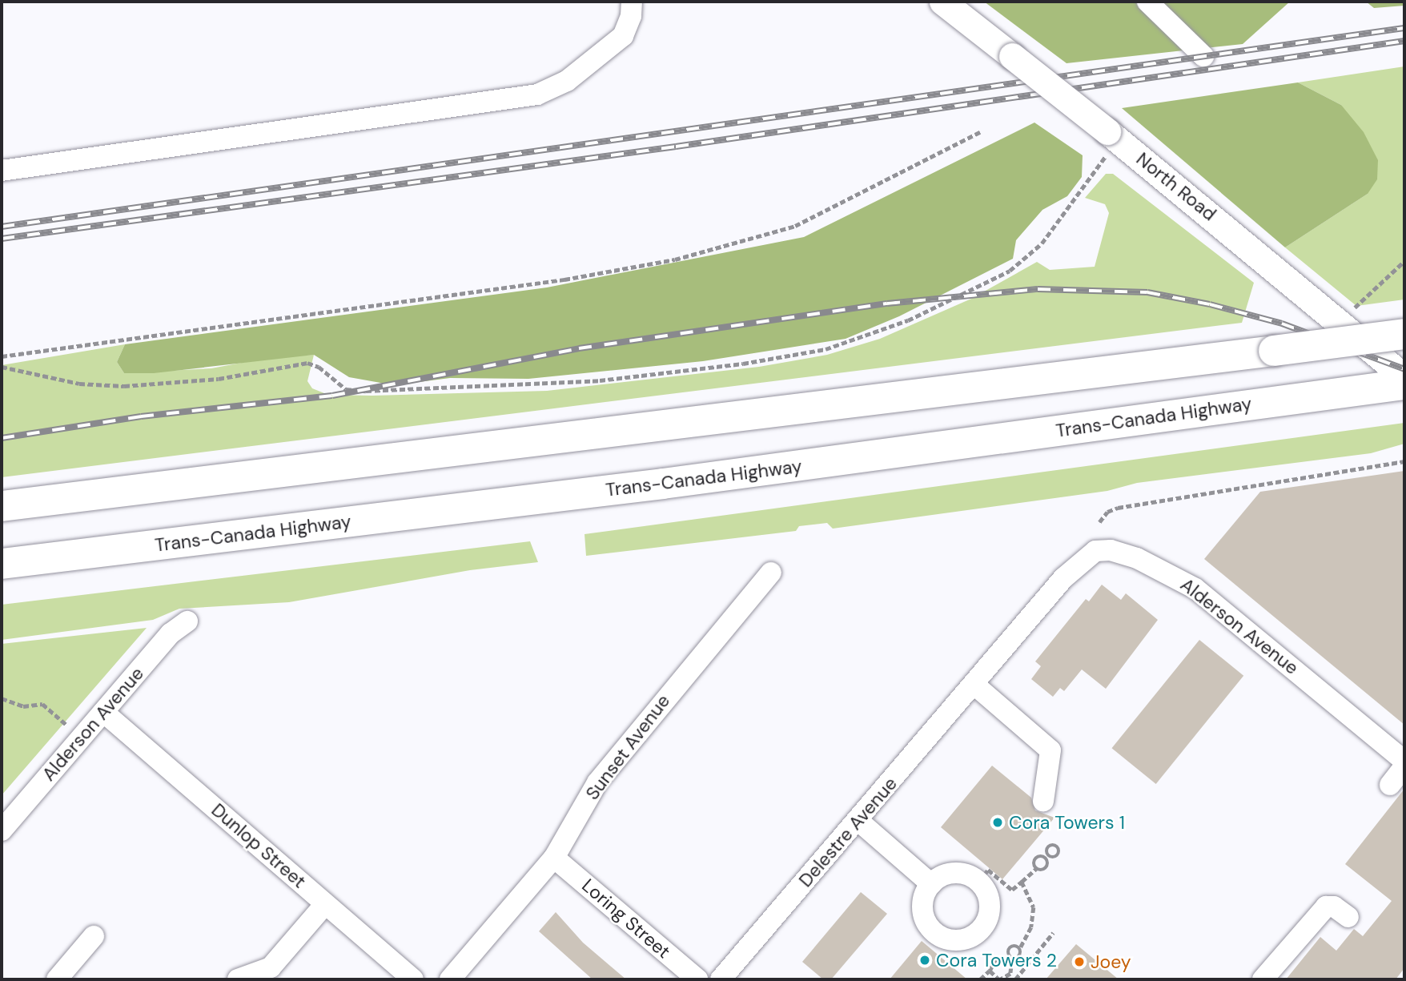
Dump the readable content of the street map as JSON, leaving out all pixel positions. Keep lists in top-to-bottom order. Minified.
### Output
{"streets":{"highway":["Trans-Canada Highway"],"main road":["North Road"],"street":["Alderson Avenue","Sunset Avenue","Delestre Avenue","Dunlop Street","Loring Street"]},"crossings":[["Alderson Avenue","Delestre Avenue"],["Alderson Avenue","Dunlop Street"],["Sunset Avenue","Loring Street"]],"places":["Cora Towers 1","Cora Towers 2","Joey"]}
